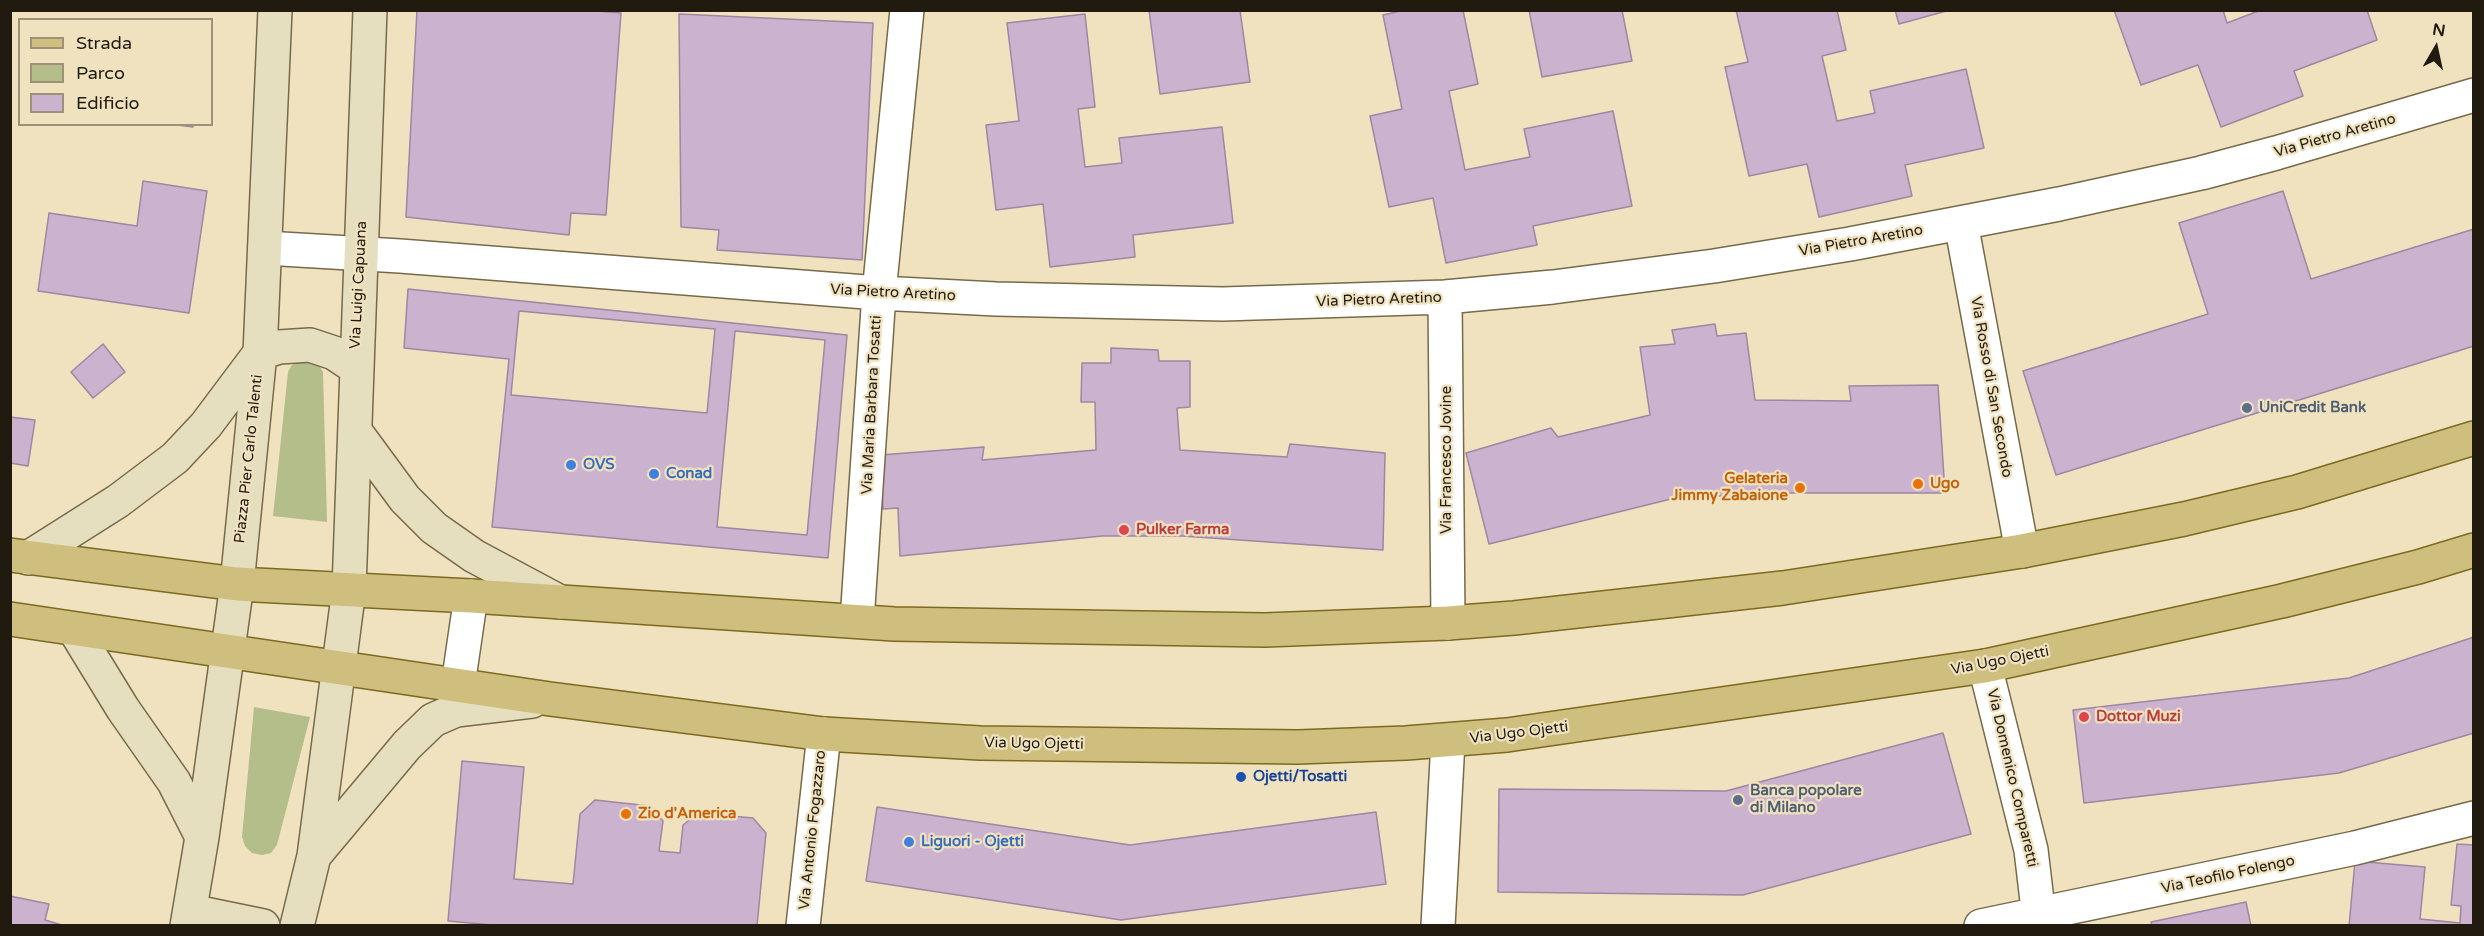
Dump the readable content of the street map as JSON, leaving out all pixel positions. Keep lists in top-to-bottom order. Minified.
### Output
{"streets":{"main road":["Piazza Pier Carlo Talenti","Via Ugo Ojetti"],"street":["Via Pietro Aretino","Via Luigi Capuana","Via Rosso di San Secondo","Via Maria Barbara Tosatti","Via Francesco Jovine","Via Domenico Comparetti","Via Antonio Fogazzaro","Via Teofilo Folengo"]},"crossings":[["Via Pietro Aretino","Via Luigi Capuana"],["Via Pietro Aretino","Via Rosso di San Secondo"],["Via Pietro Aretino","Via Maria Barbara Tosatti"],["Via Pietro Aretino","Via Francesco Jovine"],["Via Luigi Capuana","Piazza Pier Carlo Talenti"],["Via Ugo Ojetti","Via Domenico Comparetti"],["Via Ugo Ojetti","Via Antonio Fogazzaro"],["Via Domenico Comparetti","Via Teofilo Folengo"]],"places":["UniCredit Bank","OVS","Conad","Ugo","Gelateria Jimmy Zabaione","Pulker Farma","Dottor Muzi","Ojetti/Tosatti","Banca popolare di Milano","Zio d'America","Liguori - Ojetti"],"legend":["Strada","Parco","Edificio"],"north":"top"}
